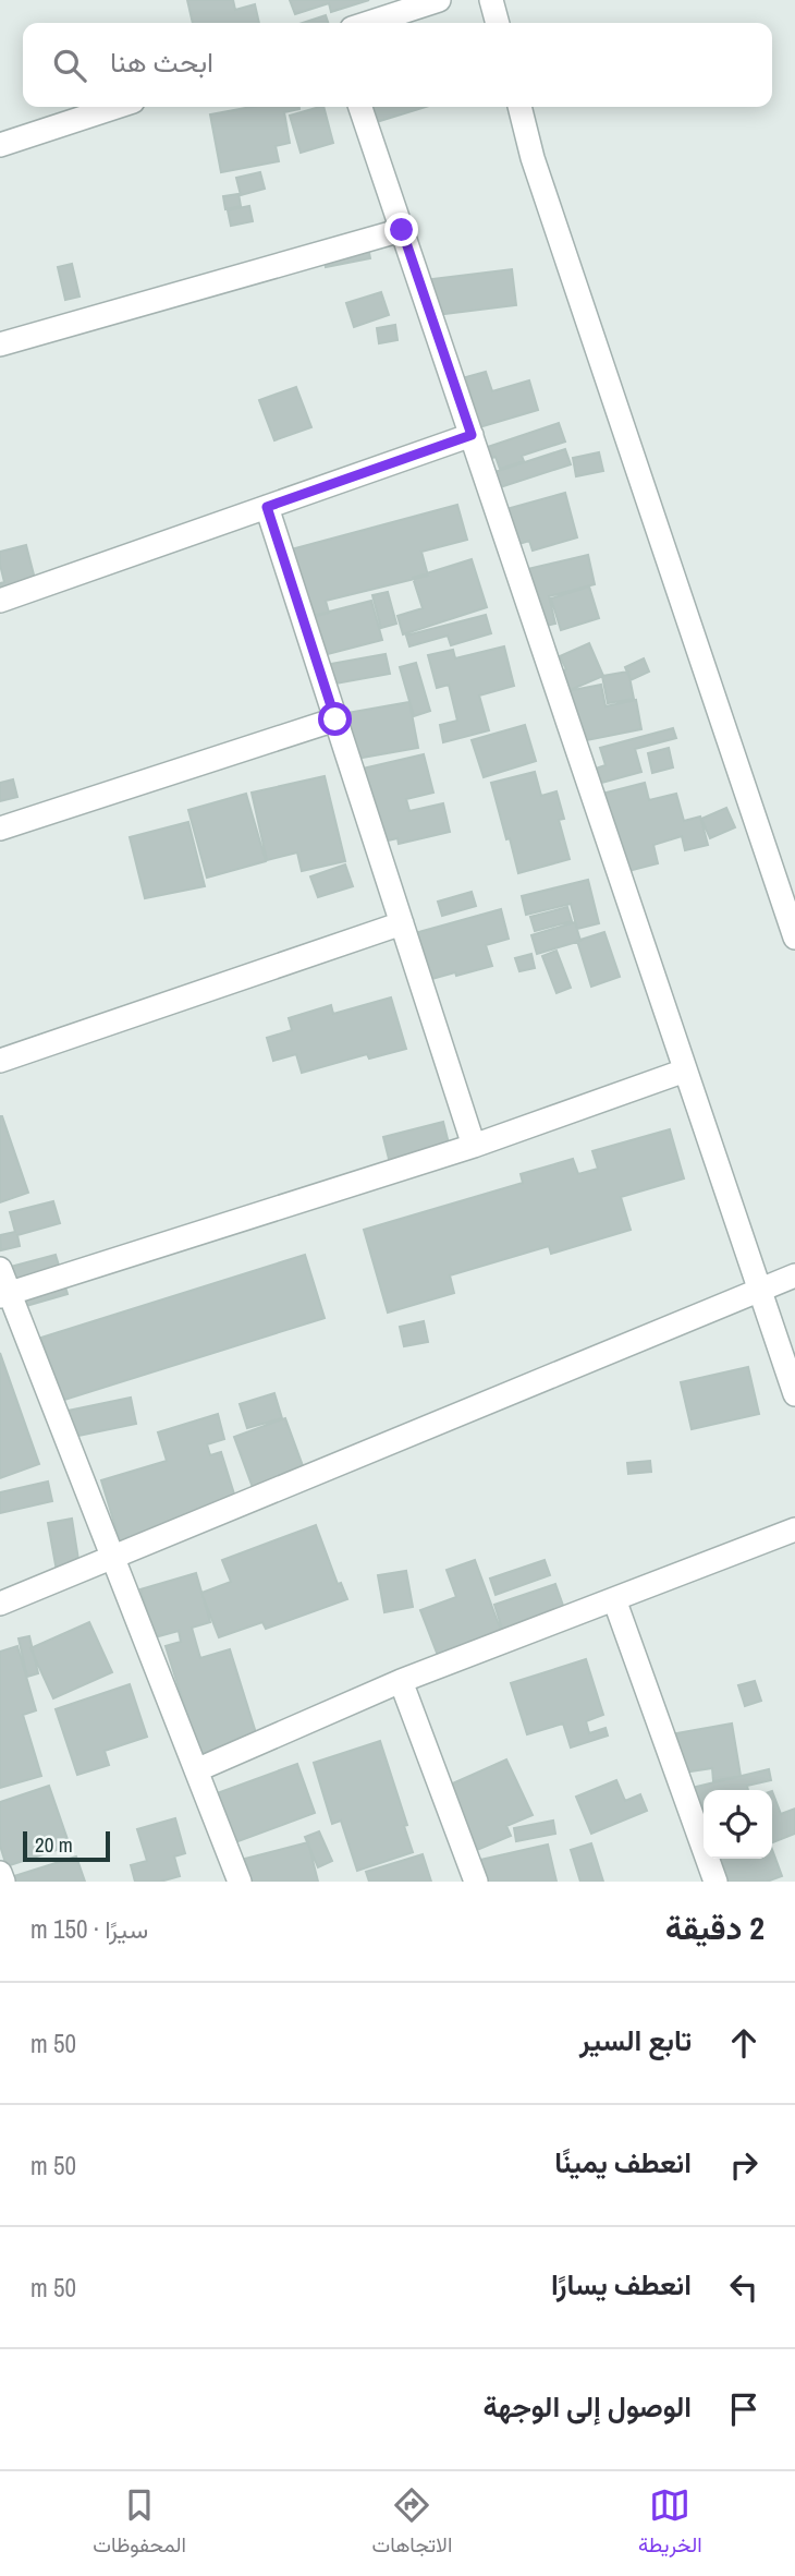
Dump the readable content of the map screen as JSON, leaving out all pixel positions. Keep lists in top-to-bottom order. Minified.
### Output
{"scale_bar":"20 m","page":{"search":"ابحث هنا","scale":"20 m","heading":["2 دقيقة","سيرًا · 150 m"],"list":[["تابع السير","50 m"],["انعطف يمينًا","50 m"],["انعطف يسارًا","50 m"],"الوصول إلى الوجهة"],"nav":["الخريطة","الاتجاهات","المحفوظات"]}}
